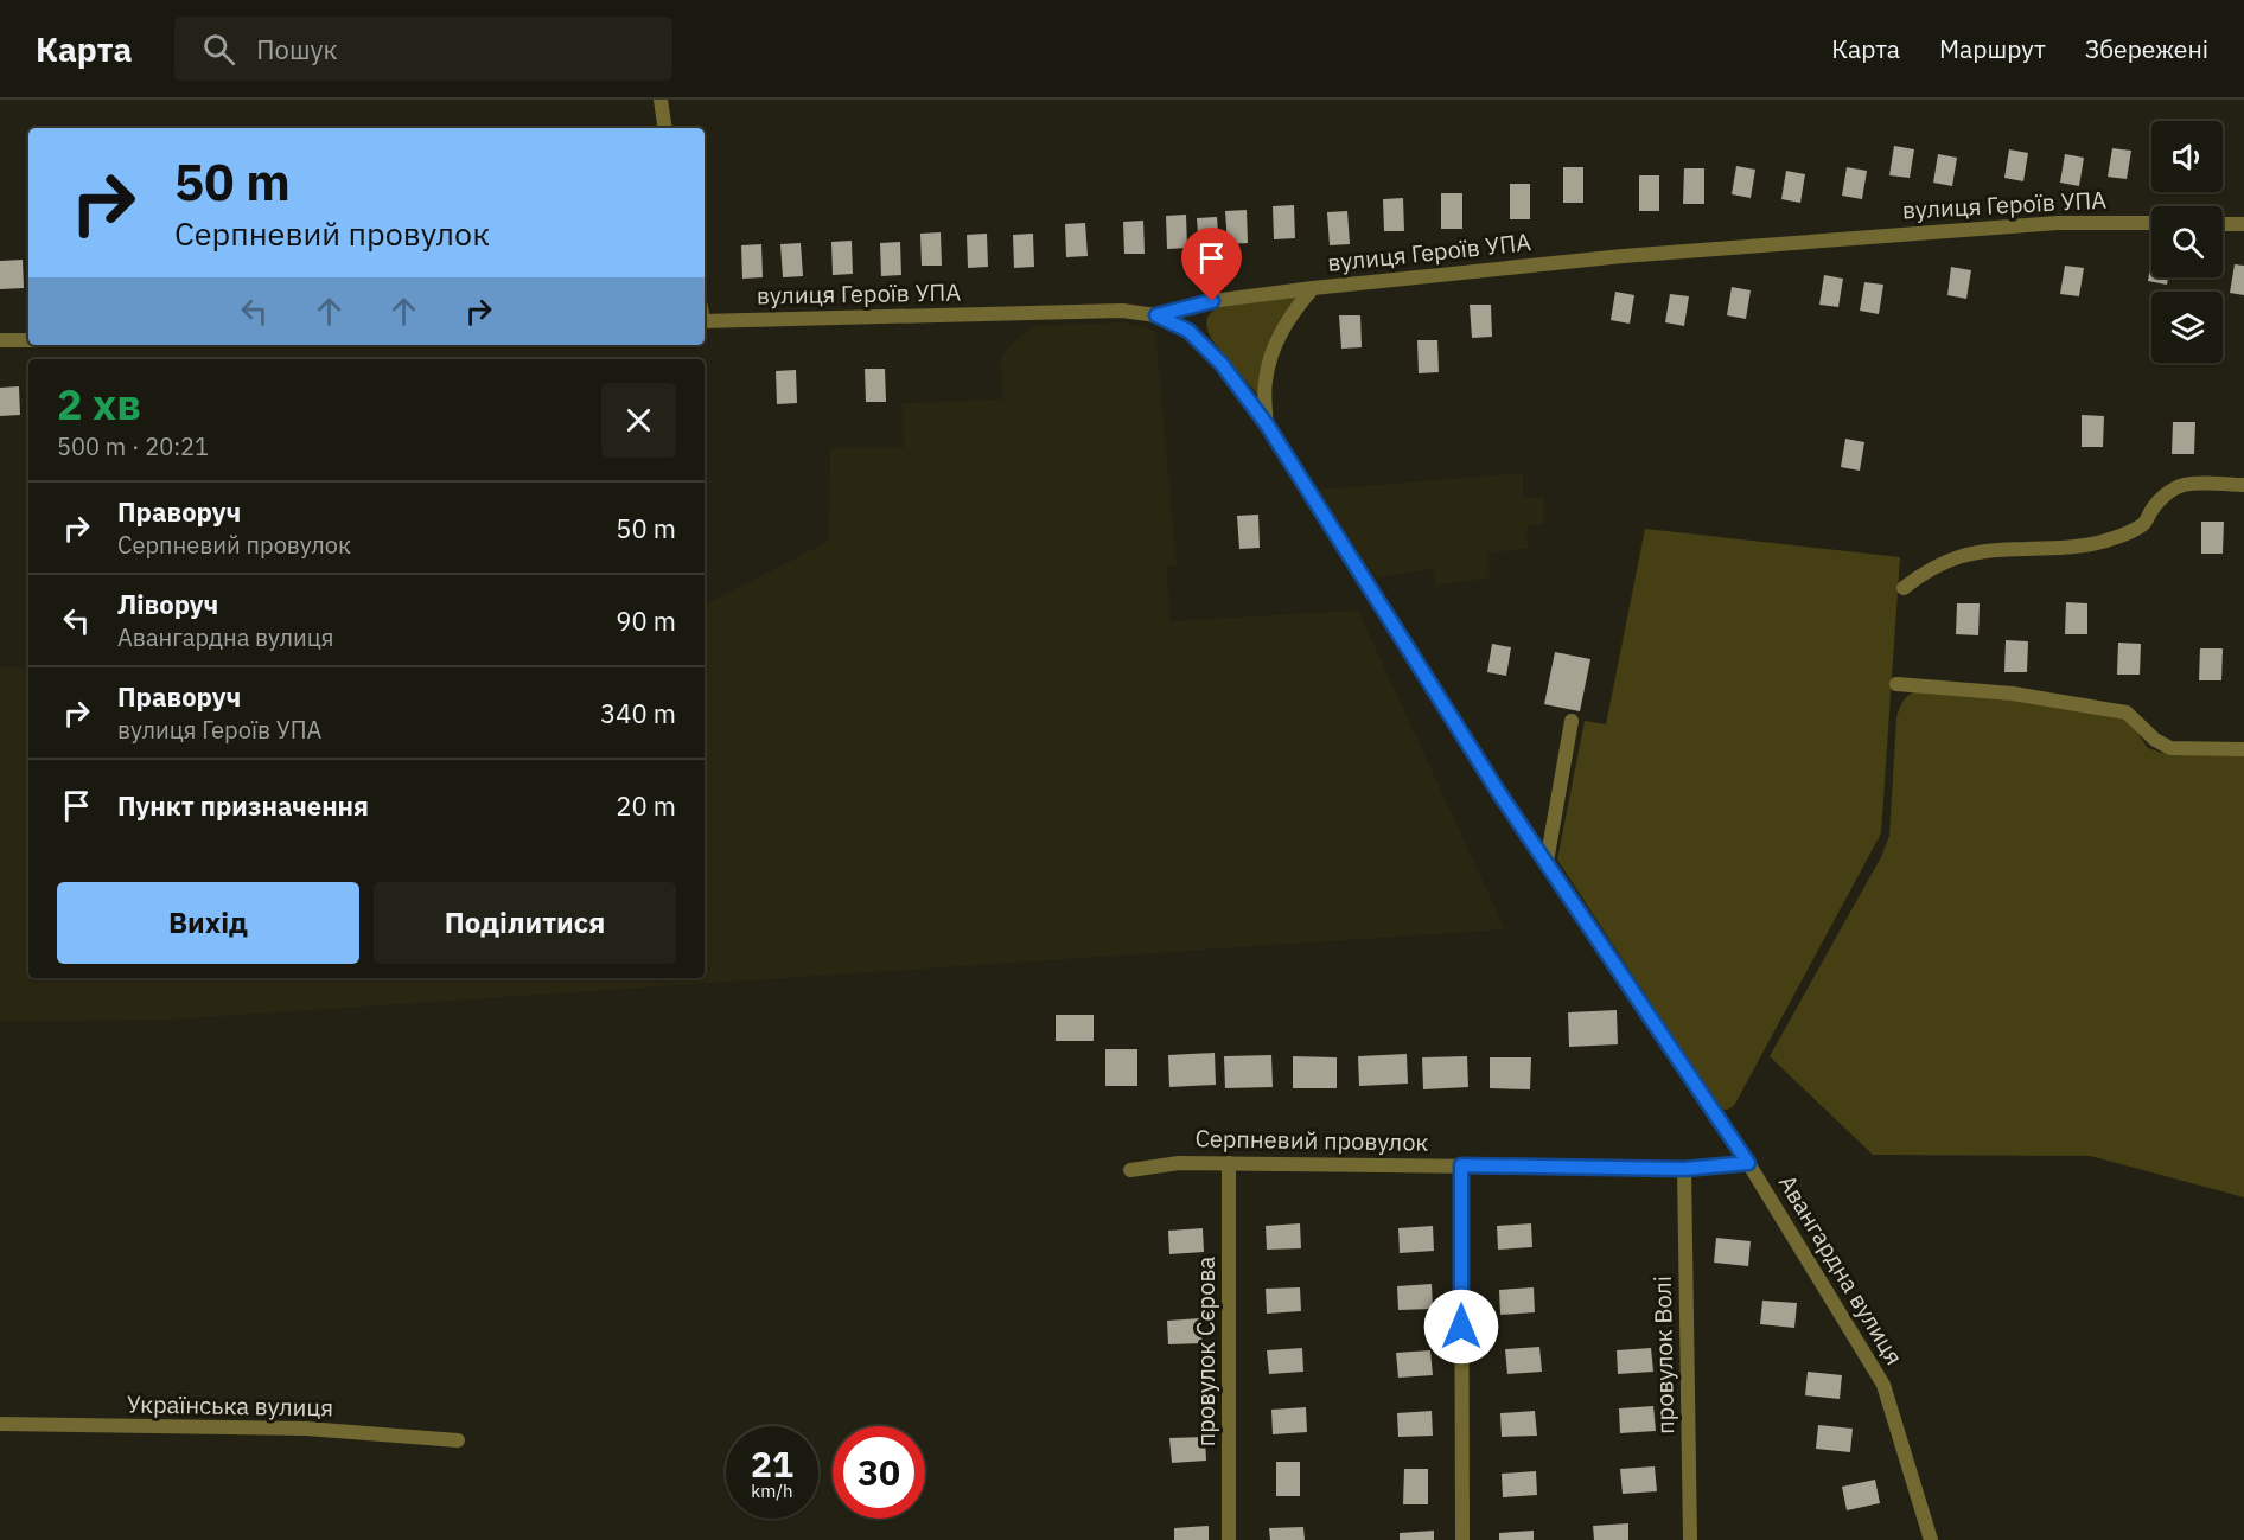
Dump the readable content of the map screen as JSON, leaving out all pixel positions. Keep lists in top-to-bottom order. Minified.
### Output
{"streets":{"street":["вулиця Героїв УПА","Серпневий провулок","Авангардна вулиця","провулок Сєрова","провулок Волі","Українська вулиця"]},"crossings":[["вулиця Героїв УПА","Авангардна вулиця"],["Серпневий провулок","Авангардна вулиця"],["Серпневий провулок","провулок Сєрова"],["Серпневий провулок","провулок Волі"]],"page":{"header":"Карта","search":"Пошук","nav":["Карта","Маршрут","Збережені"],"turn":["50 m","Серпневий провулок"],"heading":["2 хв","500 m · 20:21"],"list":[{"name":"Праворуч","note":"Серпневий провулок","value":"50 m"},{"name":"Ліворуч","note":"Авангардна вулиця","value":"90 m"},{"name":"Праворуч","note":"вулиця Героїв УПА","value":"340 m"},{"name":"Пункт призначення","value":"20 m"}],"buttons":["Вихід","Поділитися"],"speed":"21 km/h","limit":"30"}}
